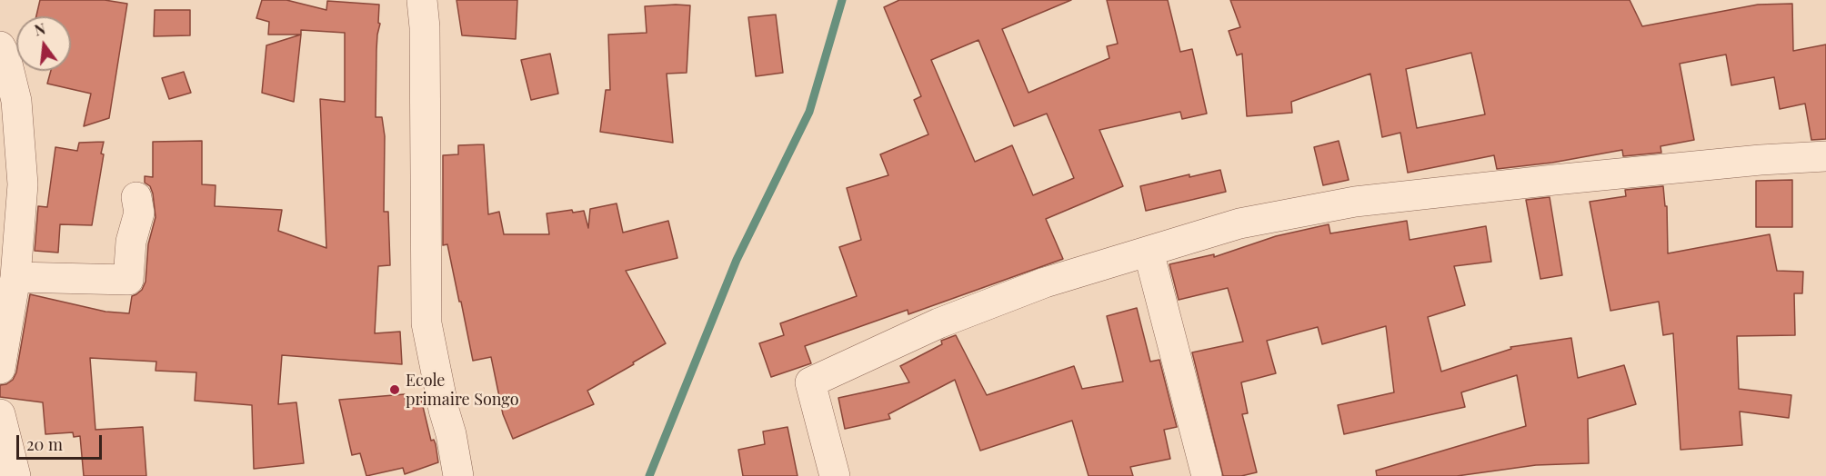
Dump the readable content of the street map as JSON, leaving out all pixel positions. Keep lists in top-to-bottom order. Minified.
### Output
{"places":["Ecole primaire Songo"],"scale_bar":"20 m","north":"top"}
